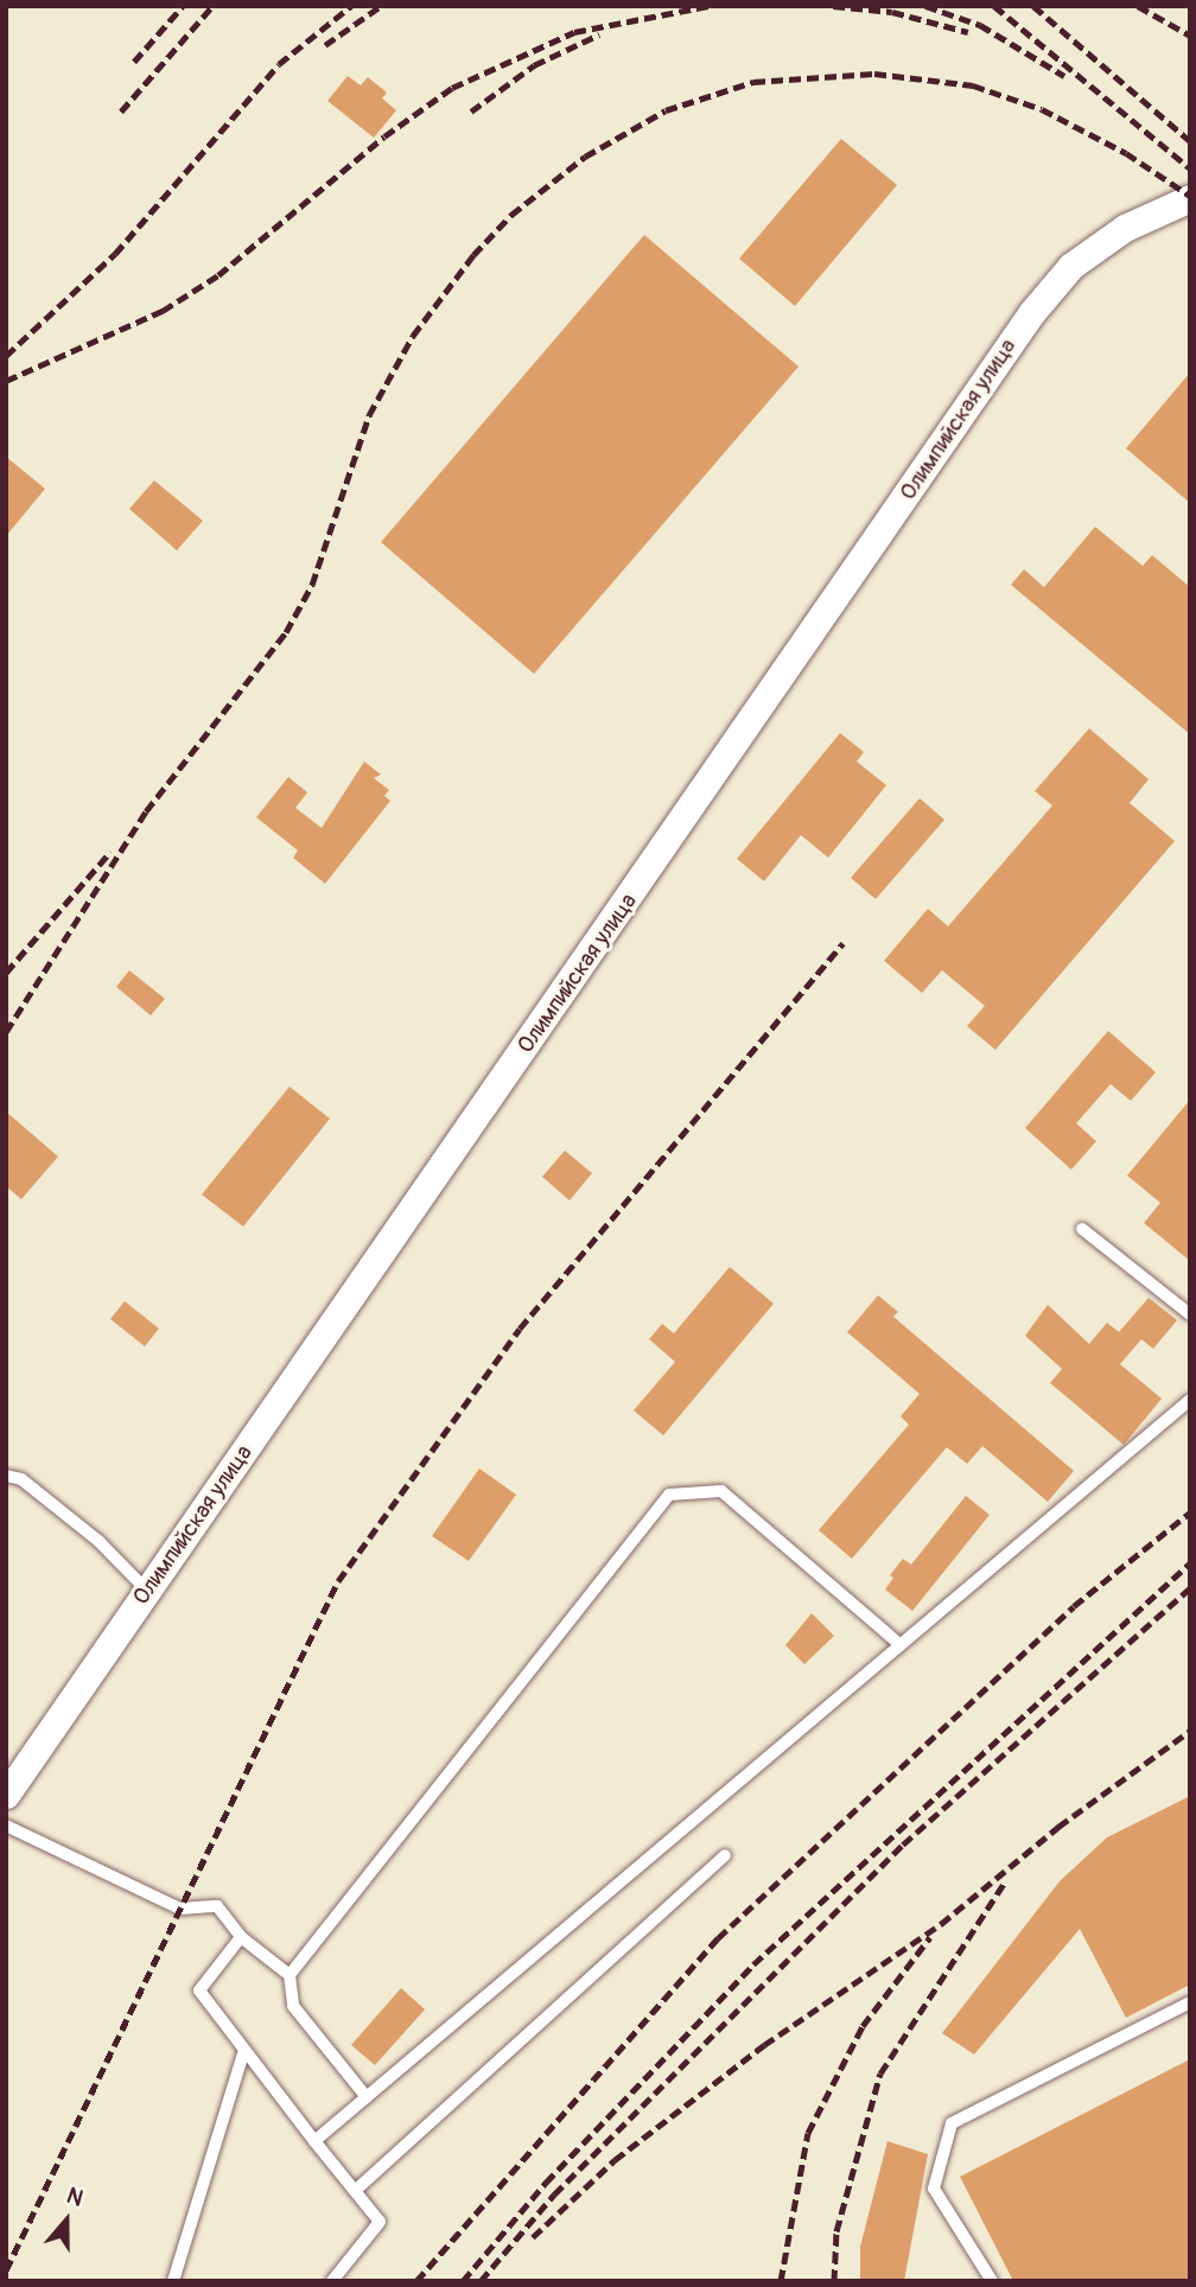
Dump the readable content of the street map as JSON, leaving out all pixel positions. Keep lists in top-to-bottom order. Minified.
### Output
{"streets":{"street":["Олимпийская улица"]},"north":"top"}
